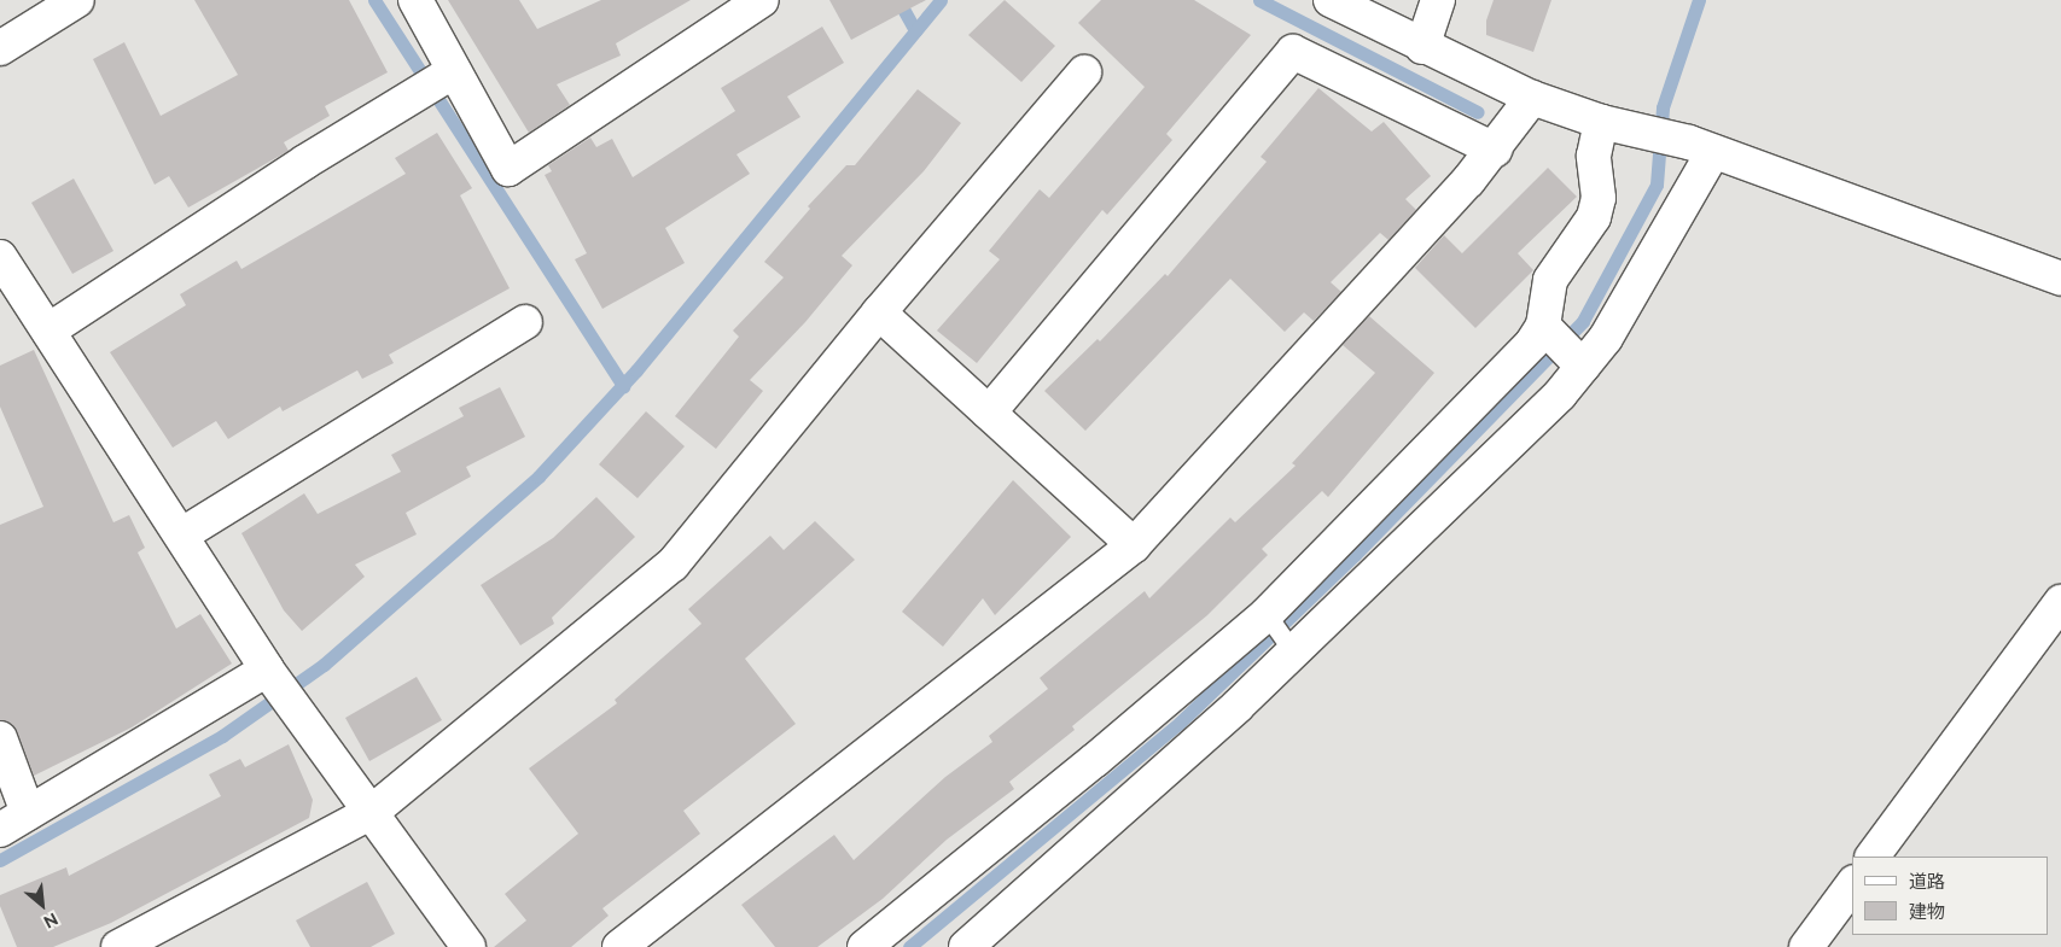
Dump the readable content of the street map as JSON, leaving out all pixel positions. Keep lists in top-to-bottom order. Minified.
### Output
{"legend":["道路","建物"],"north":"bottom right"}
